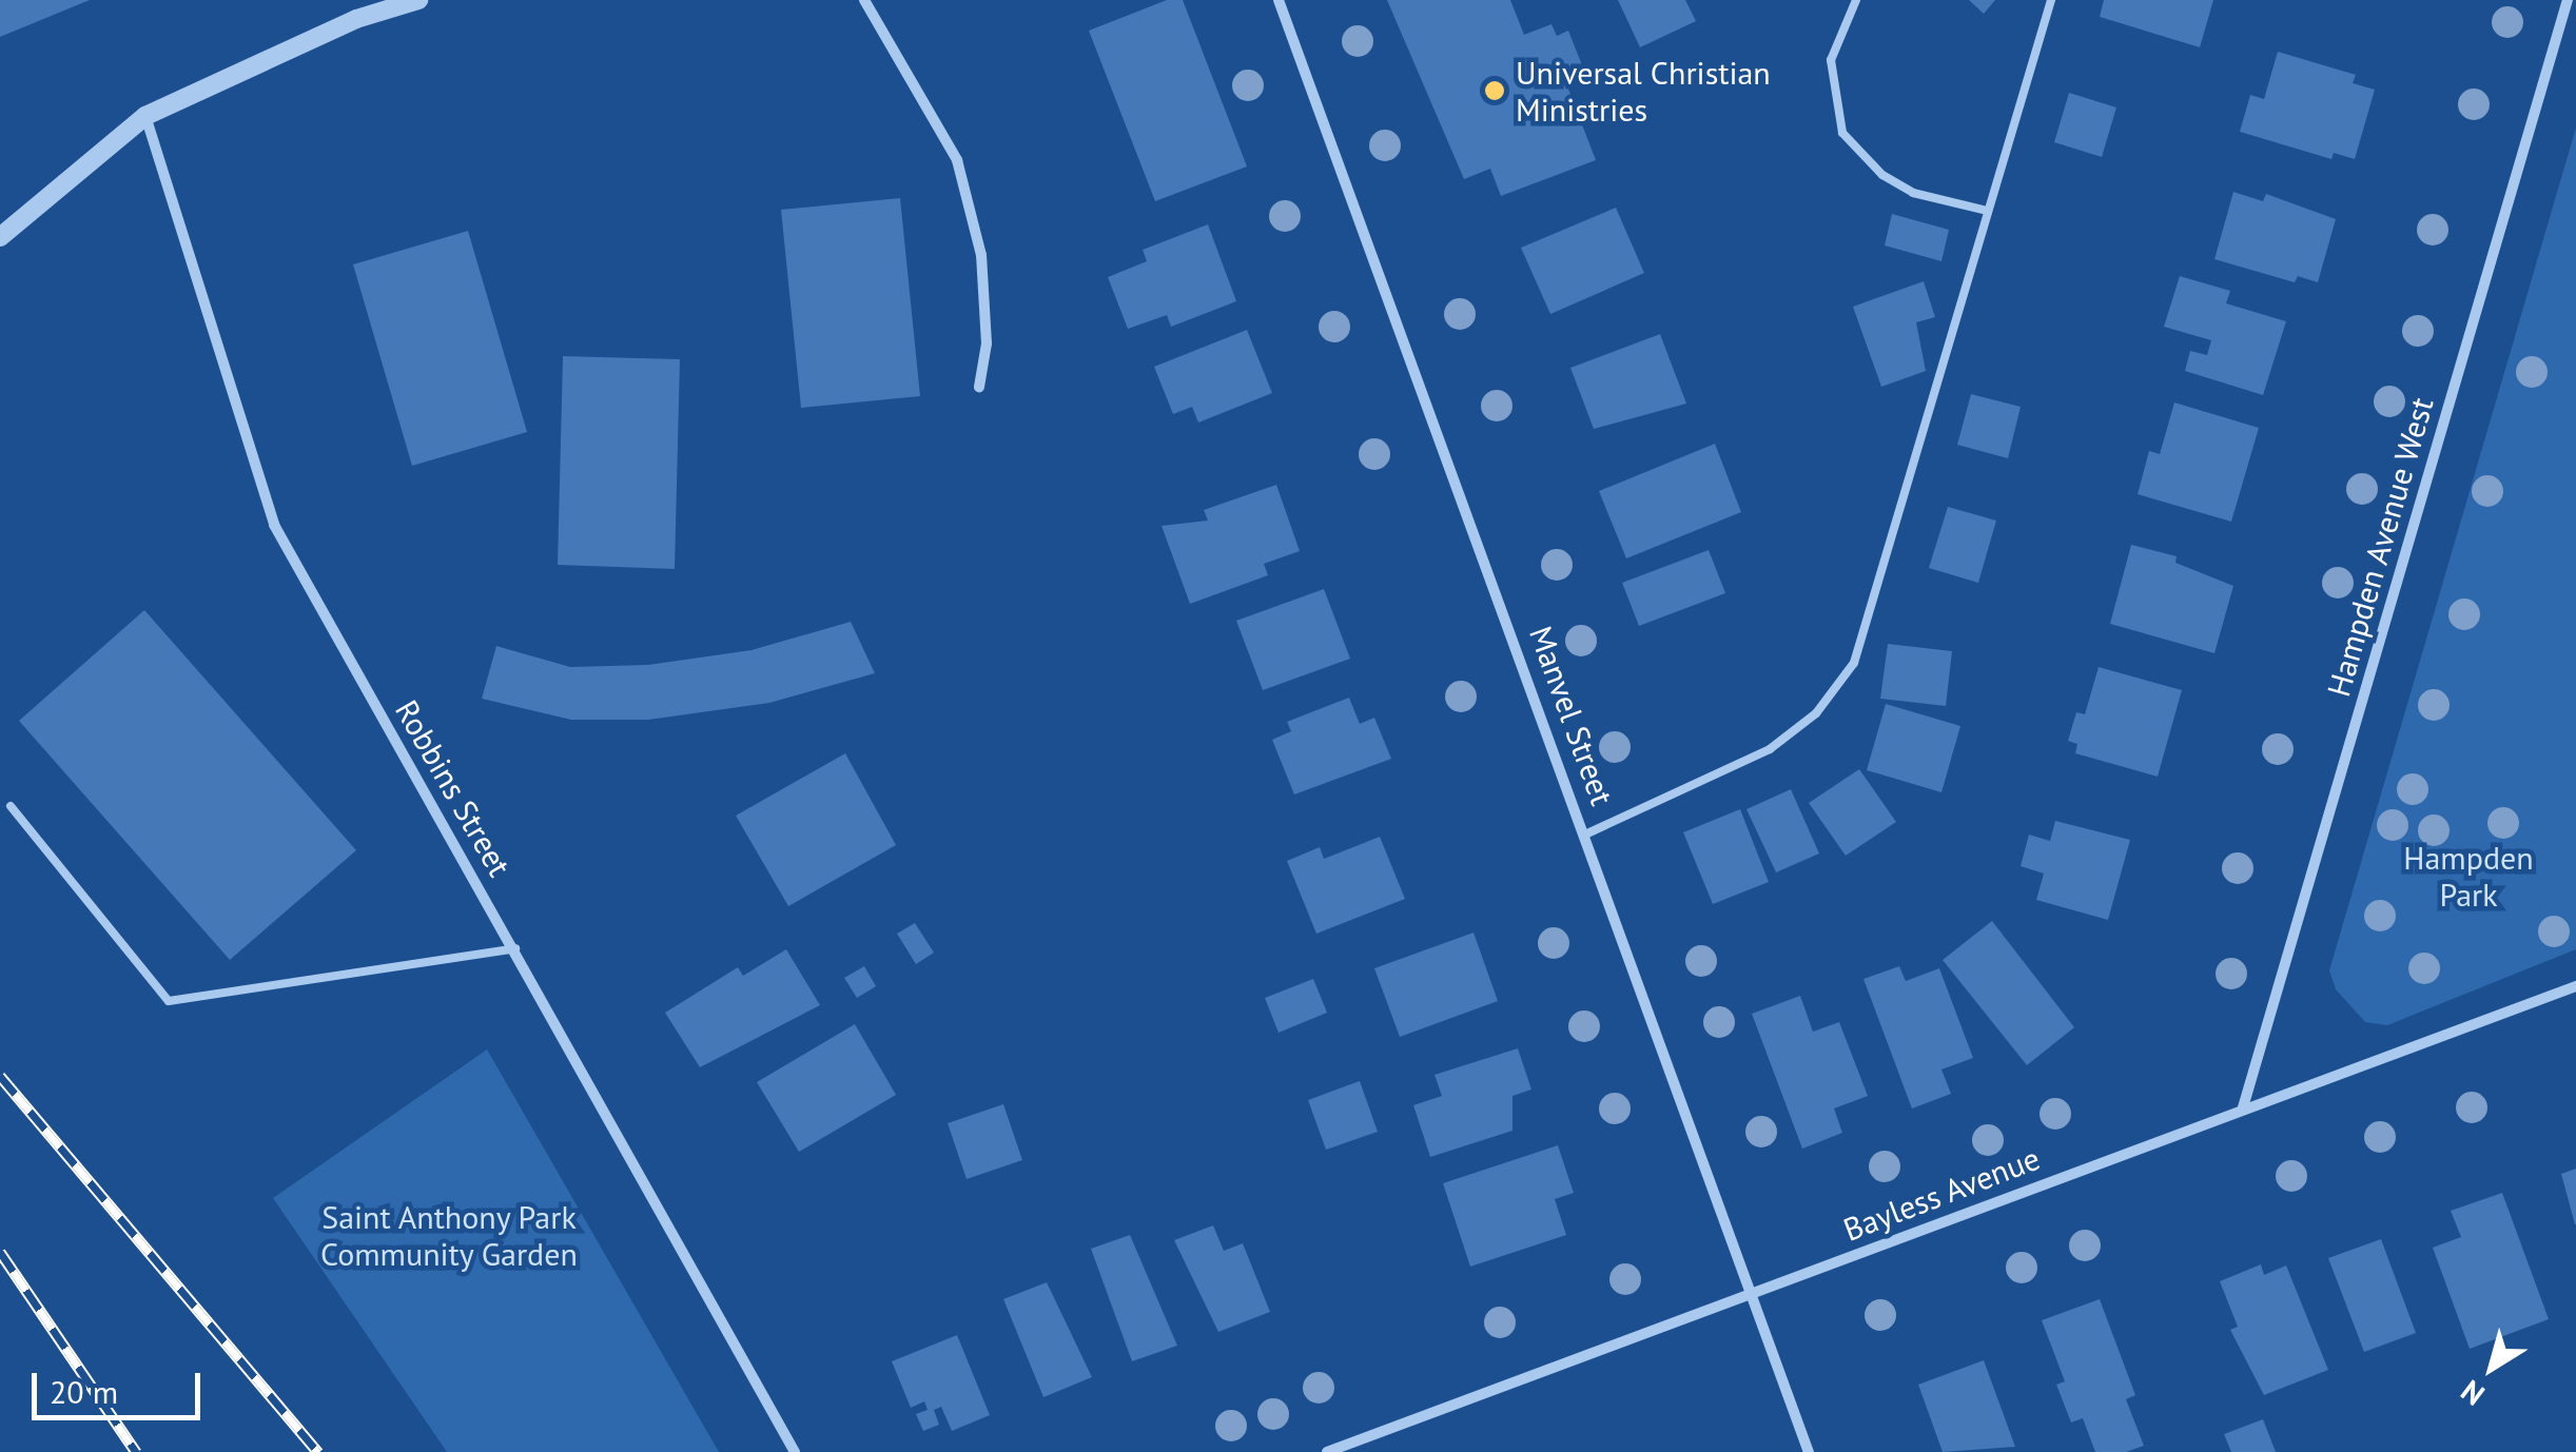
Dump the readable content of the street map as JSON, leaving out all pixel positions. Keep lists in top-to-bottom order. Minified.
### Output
{"streets":{"street":["Hampden Avenue West","Manvel Street","Robbins Street","Bayless Avenue"]},"crossings":[["Hampden Avenue West","Bayless Avenue"],["Manvel Street","Bayless Avenue"]],"parks":["Hampden Park","Saint Anthony Park Community Garden"],"places":["Universal Christian Ministries"],"scale_bar":"20 m","north":"bottom left"}
